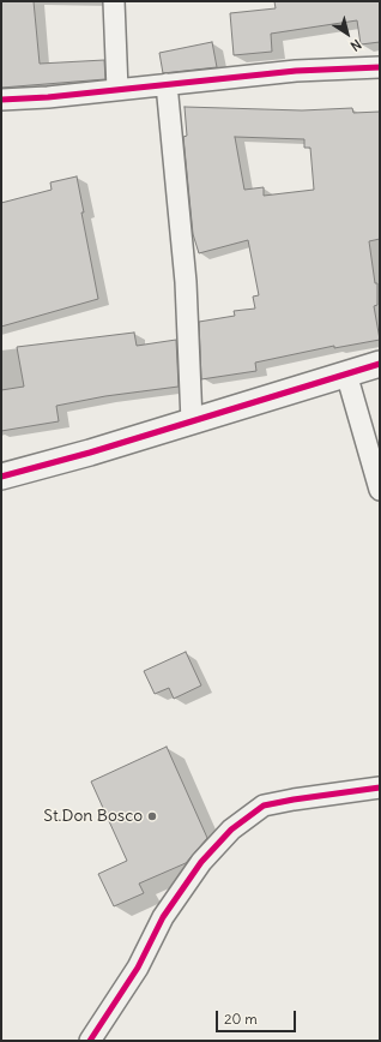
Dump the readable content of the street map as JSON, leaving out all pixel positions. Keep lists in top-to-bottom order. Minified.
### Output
{"places":["St.Don Bosco"],"scale_bar":"20 m","north":"bottom right"}
